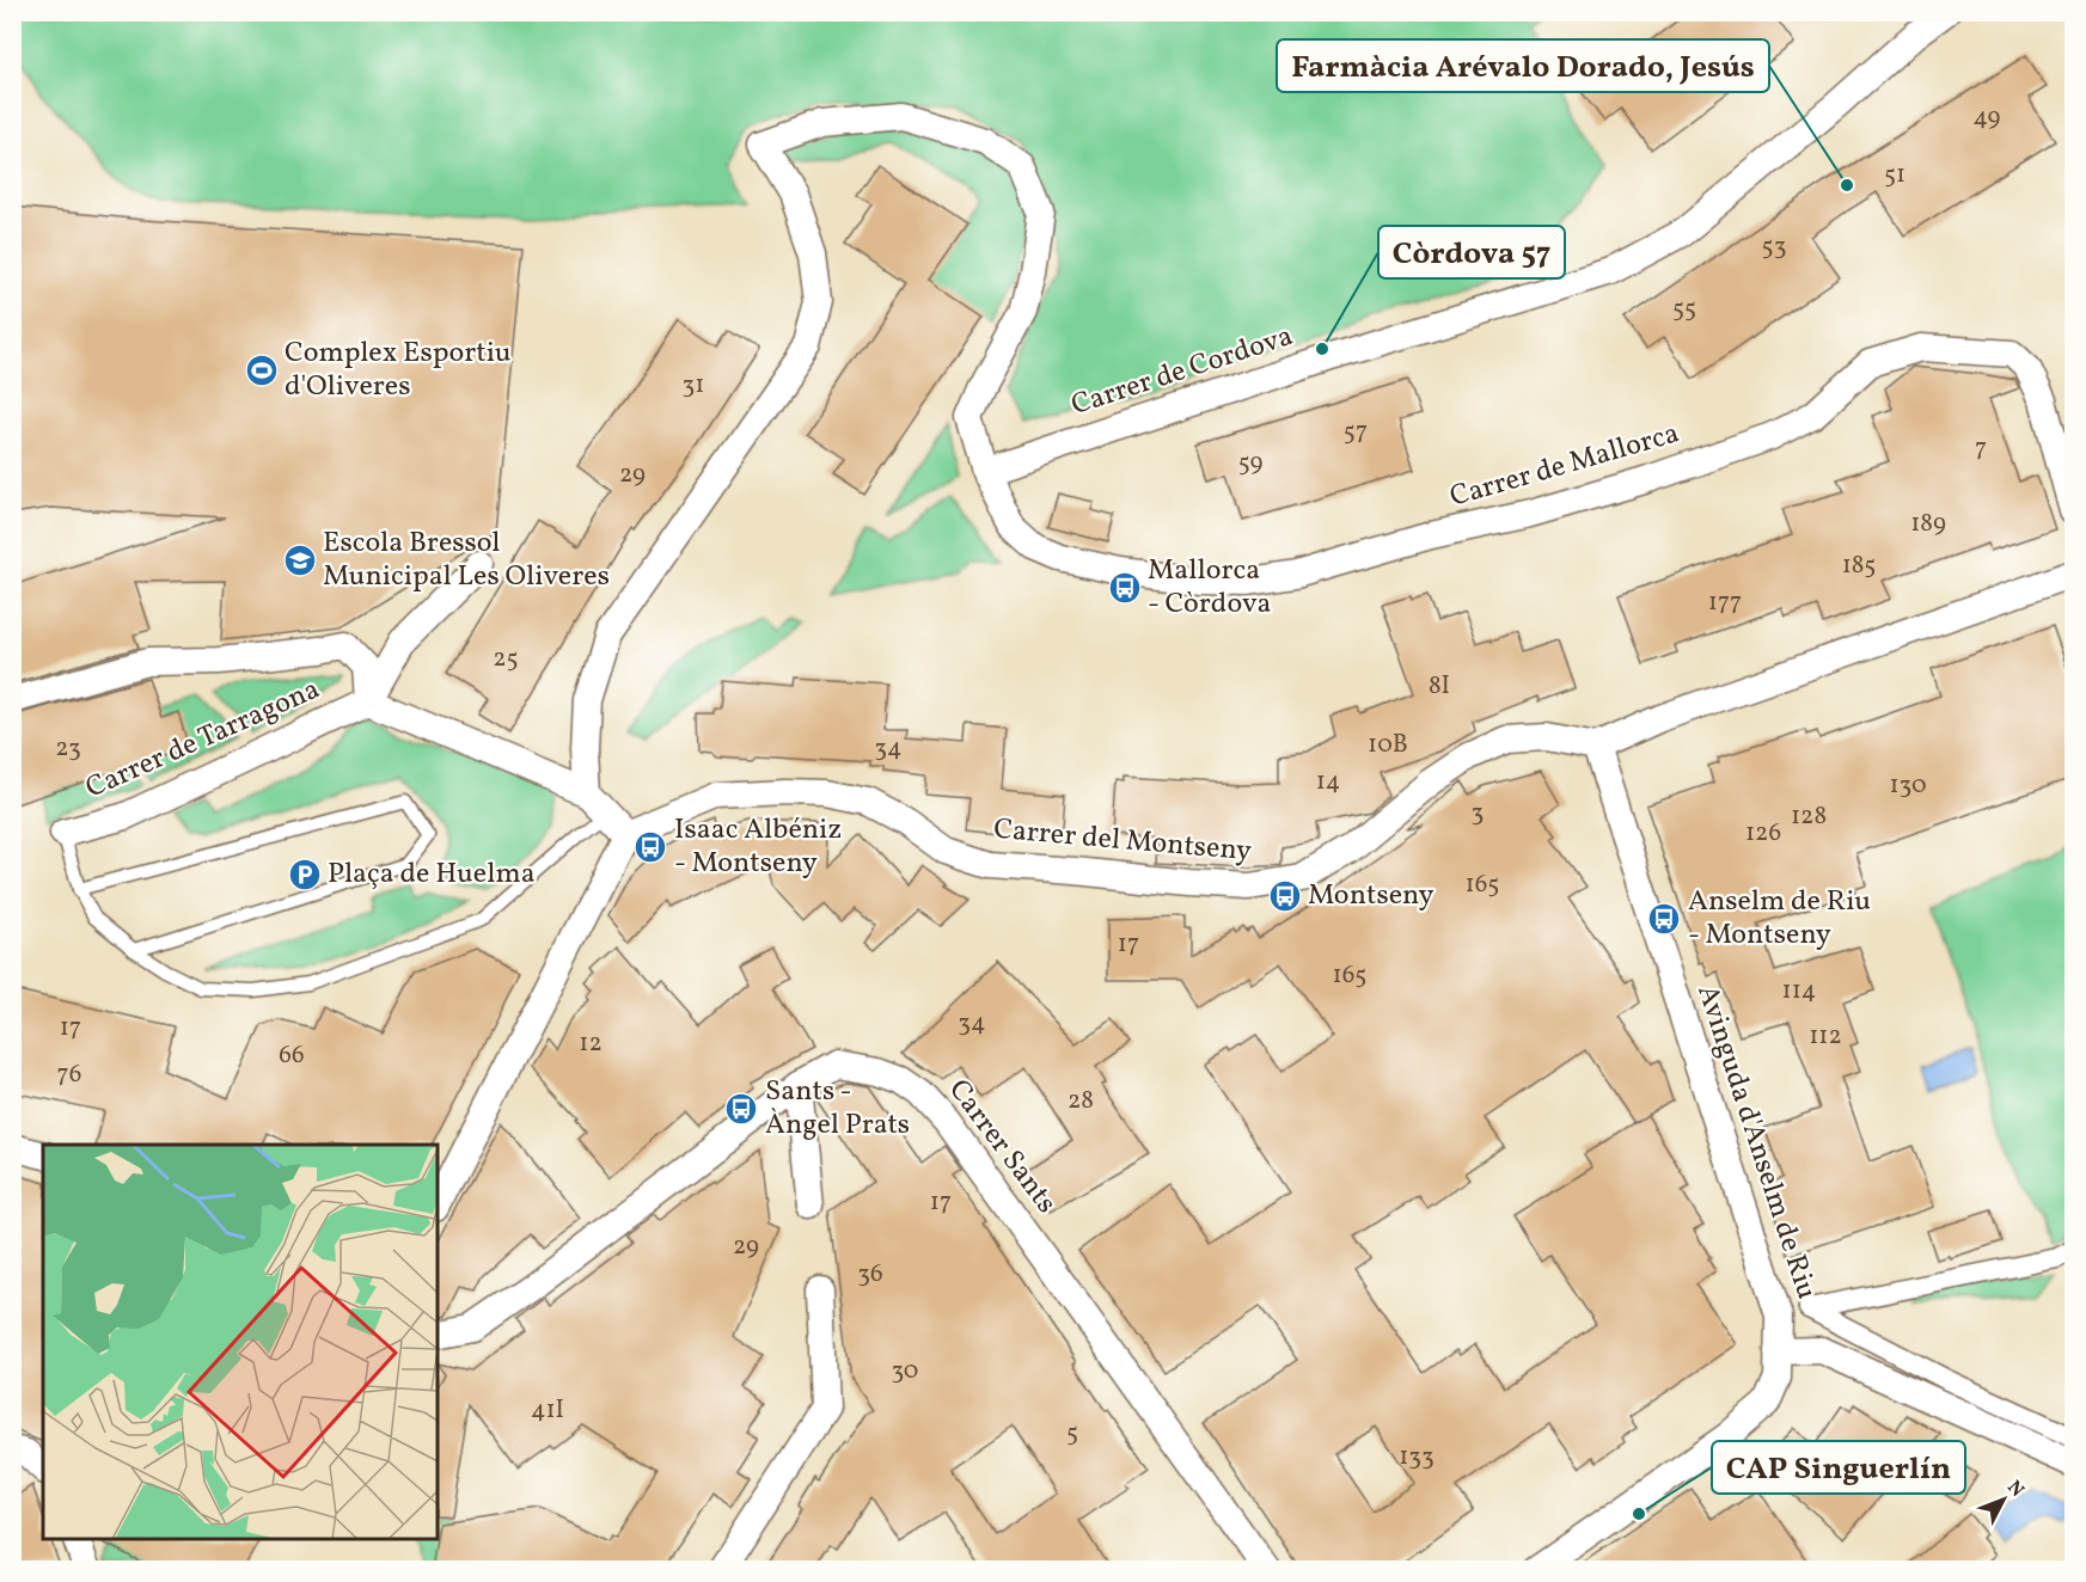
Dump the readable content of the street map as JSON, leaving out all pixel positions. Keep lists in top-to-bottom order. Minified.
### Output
{"streets":{"street":["Carrer de Cordova","Carrer de Mallorca","Carrer de Tarragona","Carrer del Montseny","Avinguda d'Anselm de Riu","Carrer Sants"]},"crossings":[["Carrer de Cordova","Carrer de Mallorca"],["Carrer de Mallorca","Carrer de Tarragona"],["Carrer del Montseny","Avinguda d'Anselm de Riu"]],"places":{"other":["Farmàcia Arévalo Dorado, Jesús","Còrdova 57","CAP Singuerlín"],"sports":["Complex Esportiu d'Oliveres"],"school or university":["Escola Bressol Municipal Les Oliveres"],"bus stop":["Mallorca - Còrdova","Isaac Albéniz - Montseny","Montseny","Anselm de Riu - Montseny","Sants - Àngel Prats"],"parking":["Plaça de Huelma"]},"house_numbers":["49","51","53","55","31","57","7","59","29","189","185","177","25","8I","10B","23","34","14","130","3","128","126","165","17","165","114","34","17","112","12","66","76","28","17","29","36","30","41I","5","133"],"north":"top right"}
